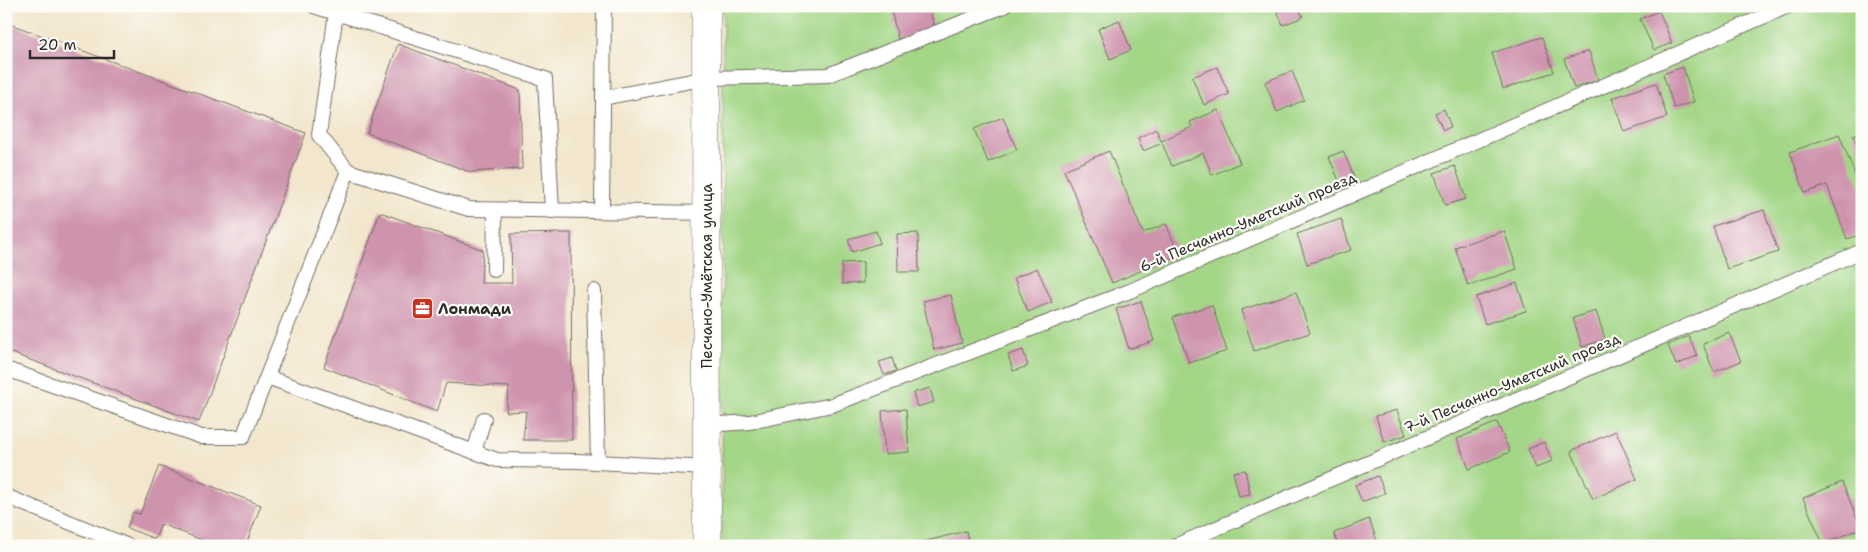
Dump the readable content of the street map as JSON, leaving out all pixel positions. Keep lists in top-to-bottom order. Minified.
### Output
{"streets":{"main road":["Песчано-Умётская улица"],"lane":["6-й Песчанно-Уметский проезд","7-й Песчанно-Уметский проезд"]},"crossings":[["6-й Песчанно-Уметский проезд","Песчано-Умётская улица"]],"places":{"office":["Лонмади"]},"scale_bar":"20 m"}
